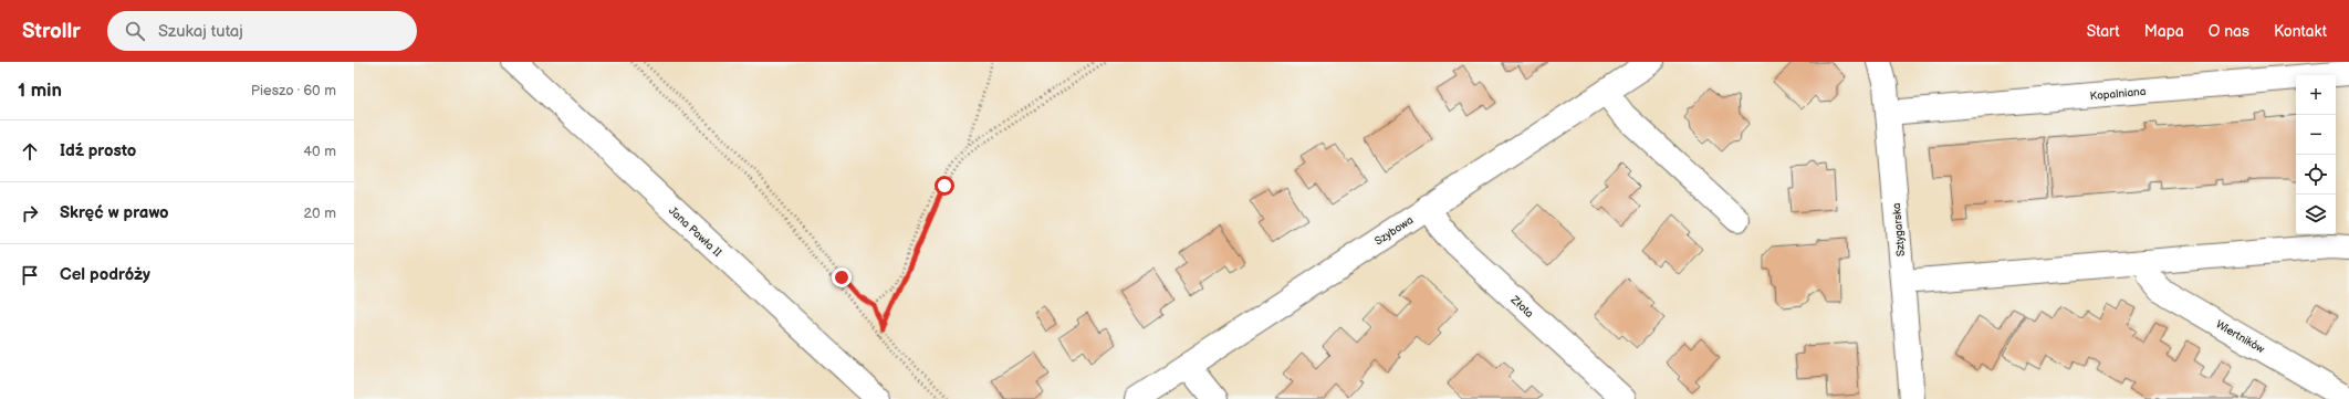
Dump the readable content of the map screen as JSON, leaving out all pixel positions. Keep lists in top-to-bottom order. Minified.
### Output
{"streets":{"street":["Kopalniana","Szybowa","Sztygarska","Jana Pawła II","Złota","Wiertników"]},"crossings":[["Kopalniana","Sztygarska"],["Szybowa","Złota"]],"page":{"header":"Strollr","search":"Szukaj tutaj","nav":["Start","Mapa","O nas","Kontakt"],"heading":["1 min","Pieszo · 60 m"],"map_buttons":["+","−"],"list":[["Idź prosto","40 m"],["Skręć w prawo","20 m"],"Cel podróży"]}}
